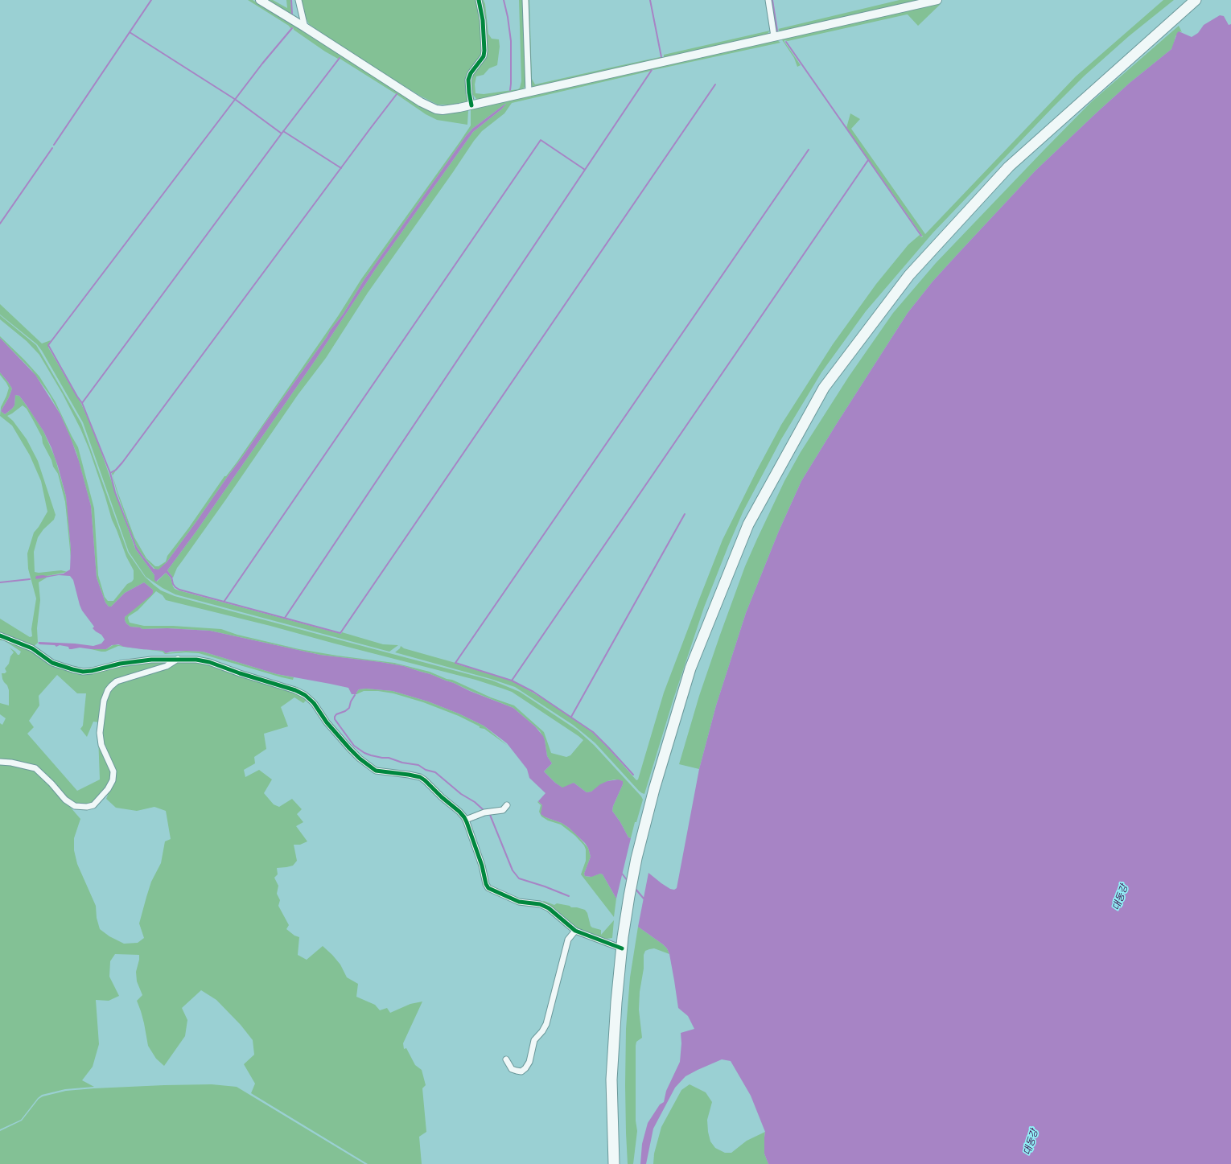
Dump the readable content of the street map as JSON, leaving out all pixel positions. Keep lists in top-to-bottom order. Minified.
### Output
{"water":["대동강"]}
